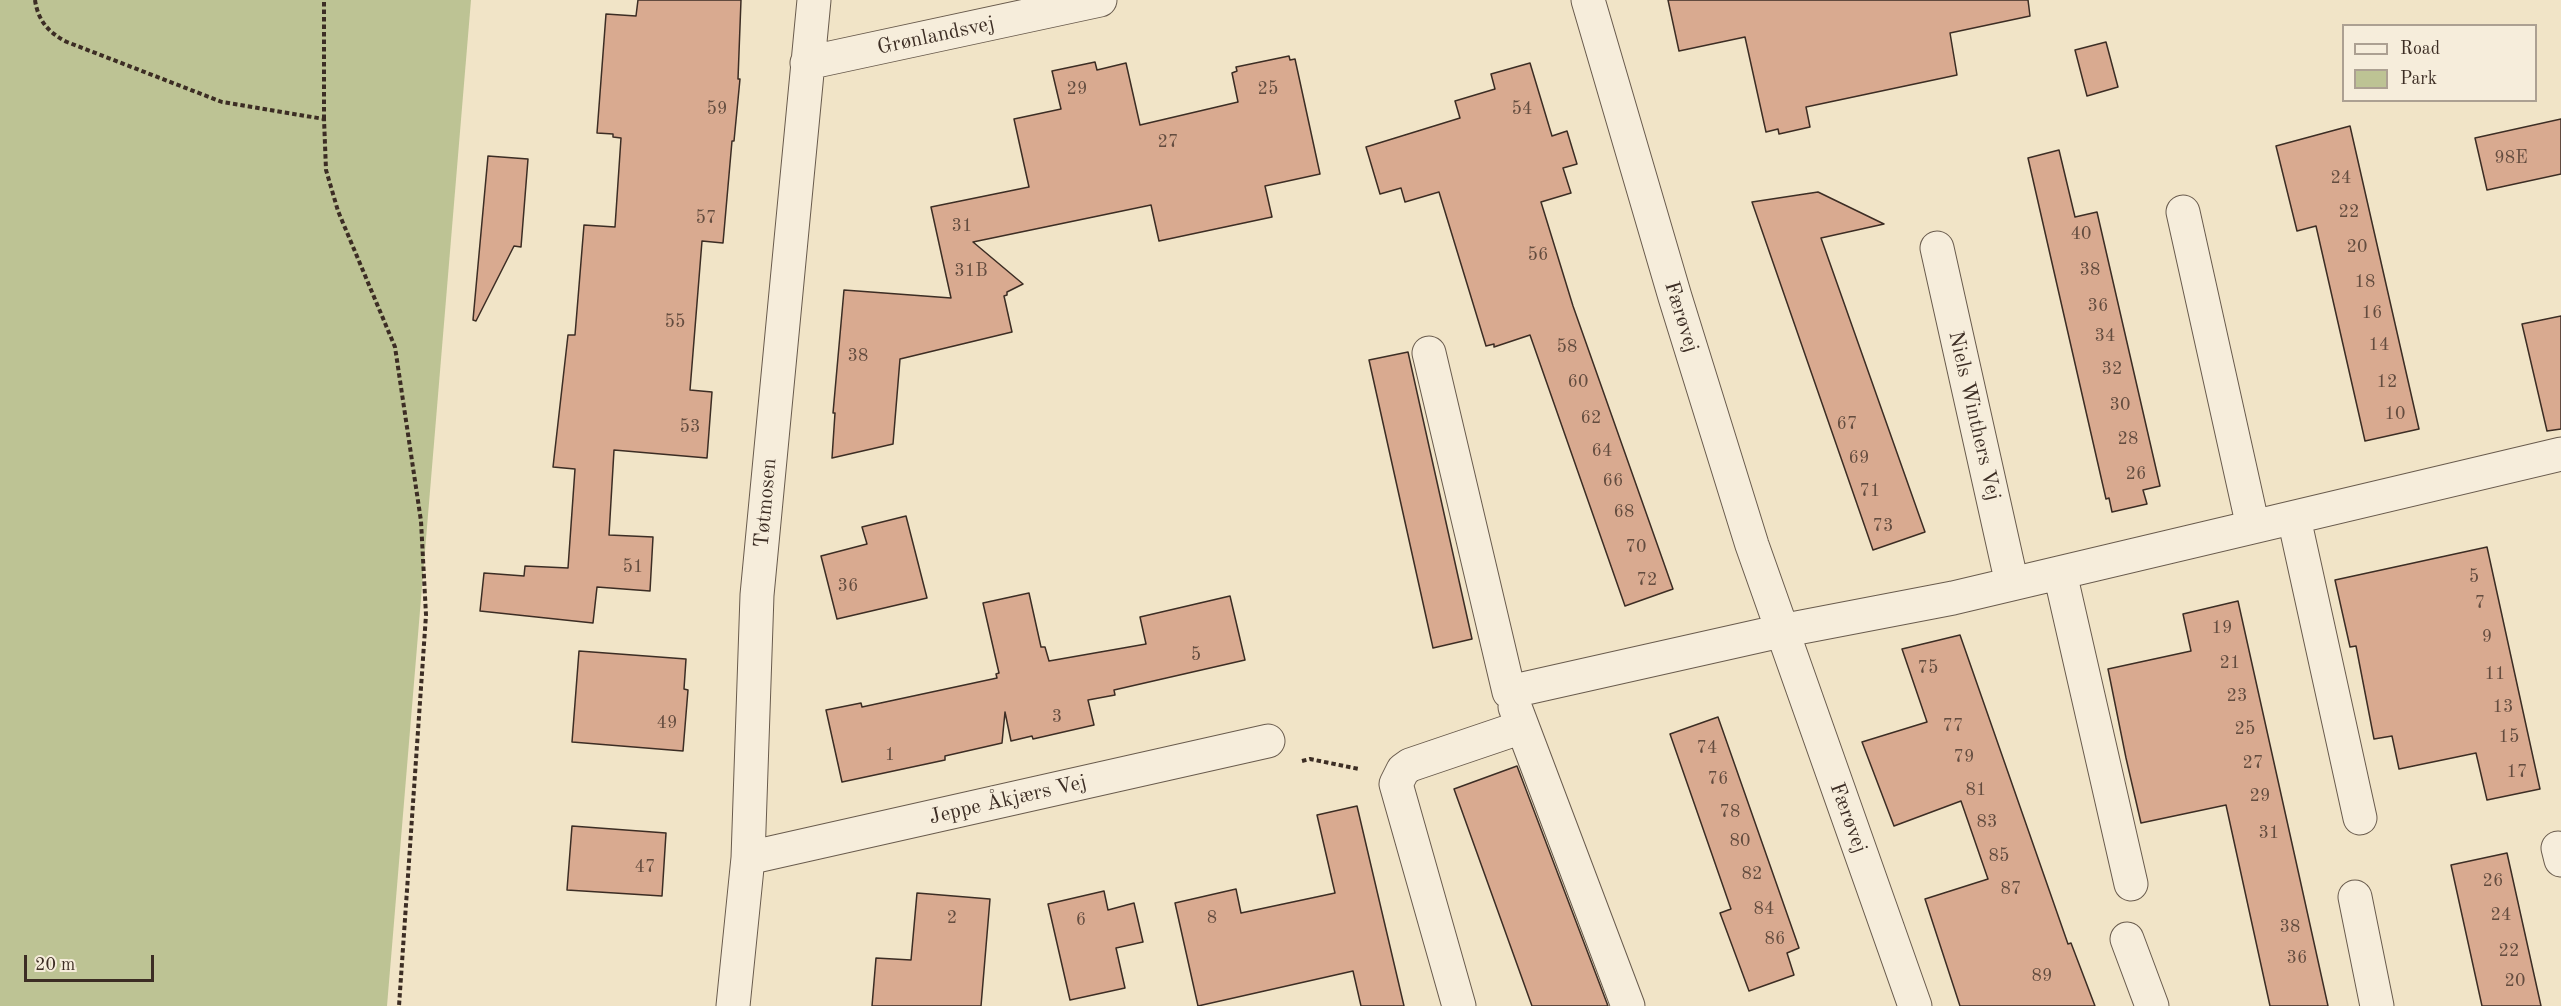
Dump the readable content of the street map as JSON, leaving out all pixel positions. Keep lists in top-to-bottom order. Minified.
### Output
{"streets":{"street":["Grønlandsvej","Færøvej","Niels Winthers Vej","Tøtmosen","Jeppe Åkjærs Vej"]},"crossings":[["Grønlandsvej","Tøtmosen"],["Tøtmosen","Jeppe Åkjærs Vej"]],"house_numbers":["29","25","59","54","27","98E","24","22","57","31","40","20","56","38","31B","18","36","16","55","34","14","58","38","32","60","12","30","10","62","67","53","28","64","69","26","66","71","68","73","70","51","5","72","36","7","19","9","5","21","75","11","23","13","3","49","77","25","15","74","1","79","27","17","76","81","29","78","83","31","80","85","47","82","26","87","84","24","2","8","6","38","86","22","36","89","20"],"legend":["Road","Park"],"scale_bar":"20 m"}
